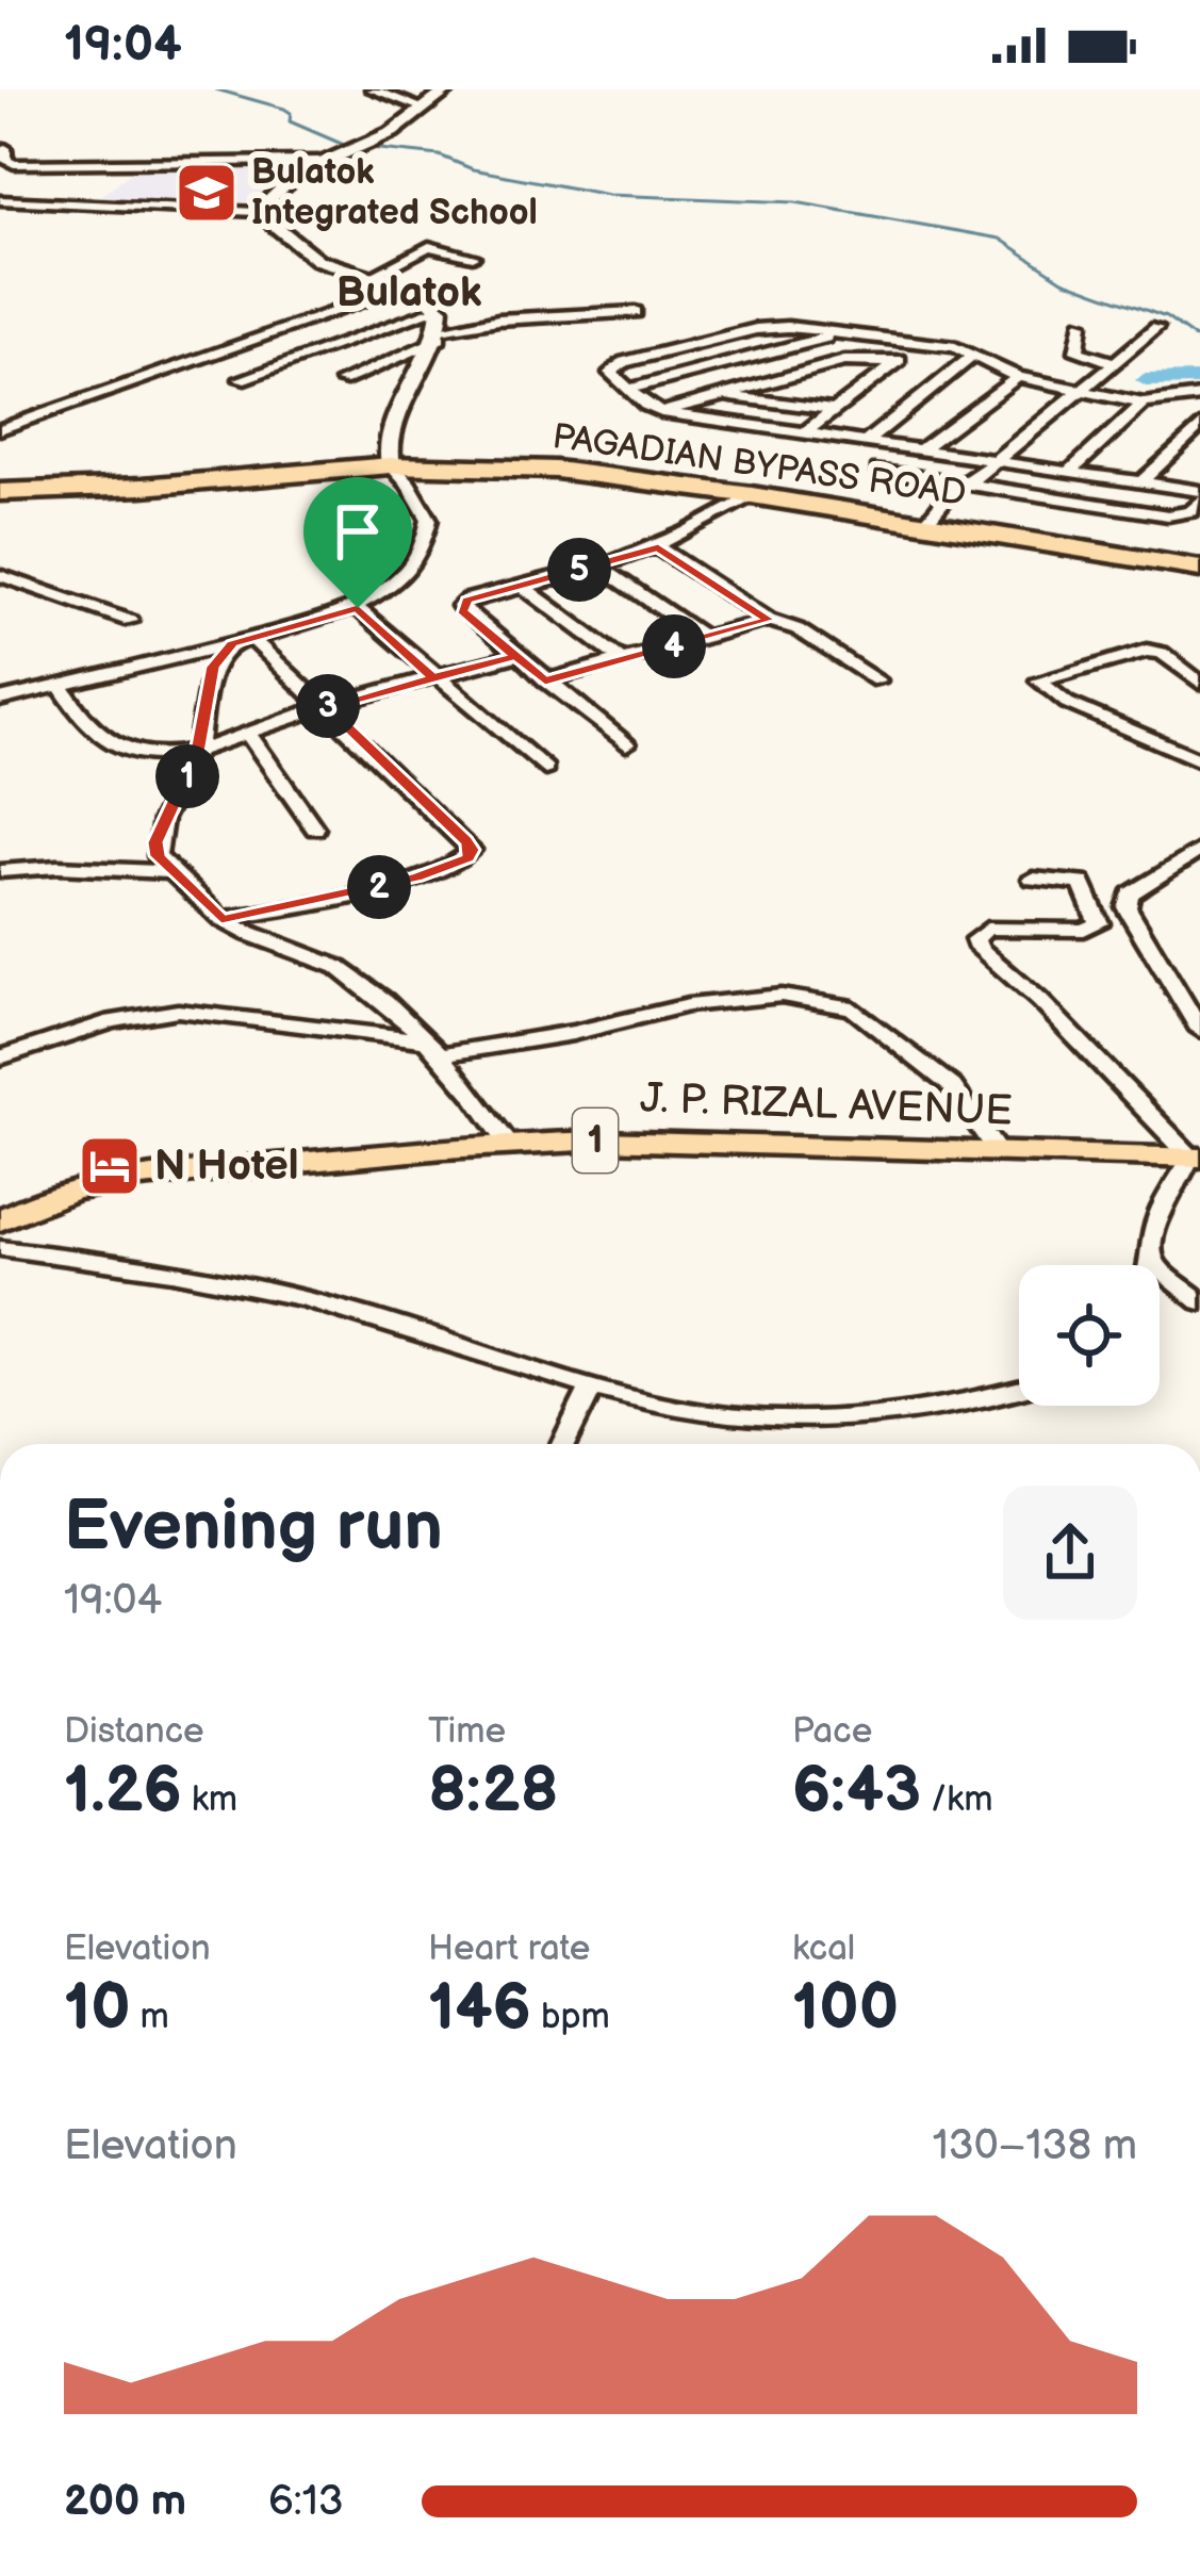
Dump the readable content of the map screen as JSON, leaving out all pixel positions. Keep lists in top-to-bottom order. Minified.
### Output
{"streets":{"highway":["PAGADIAN BYPASS ROAD"],"main road":["J. P. RIZAL AVENUE","1"]},"districts":["Bulatok"],"places":{"school or university":["Bulatok Integrated School"],"hotel":["N Hotel"]},"page":{"status":"19:04","pins":["5","4","3","1","2"],"heading":["Evening run","19:04"],"stats":[["Distance","1.26 km"],["Time","8:28"],["Pace","6:43 /km"],["Elevation","10 m"],["Heart rate","146 bpm"],["kcal","100"]],"chart":["Elevation","130–138 m"],"list":[{"name":"200 m","note":"6:13"}]}}
